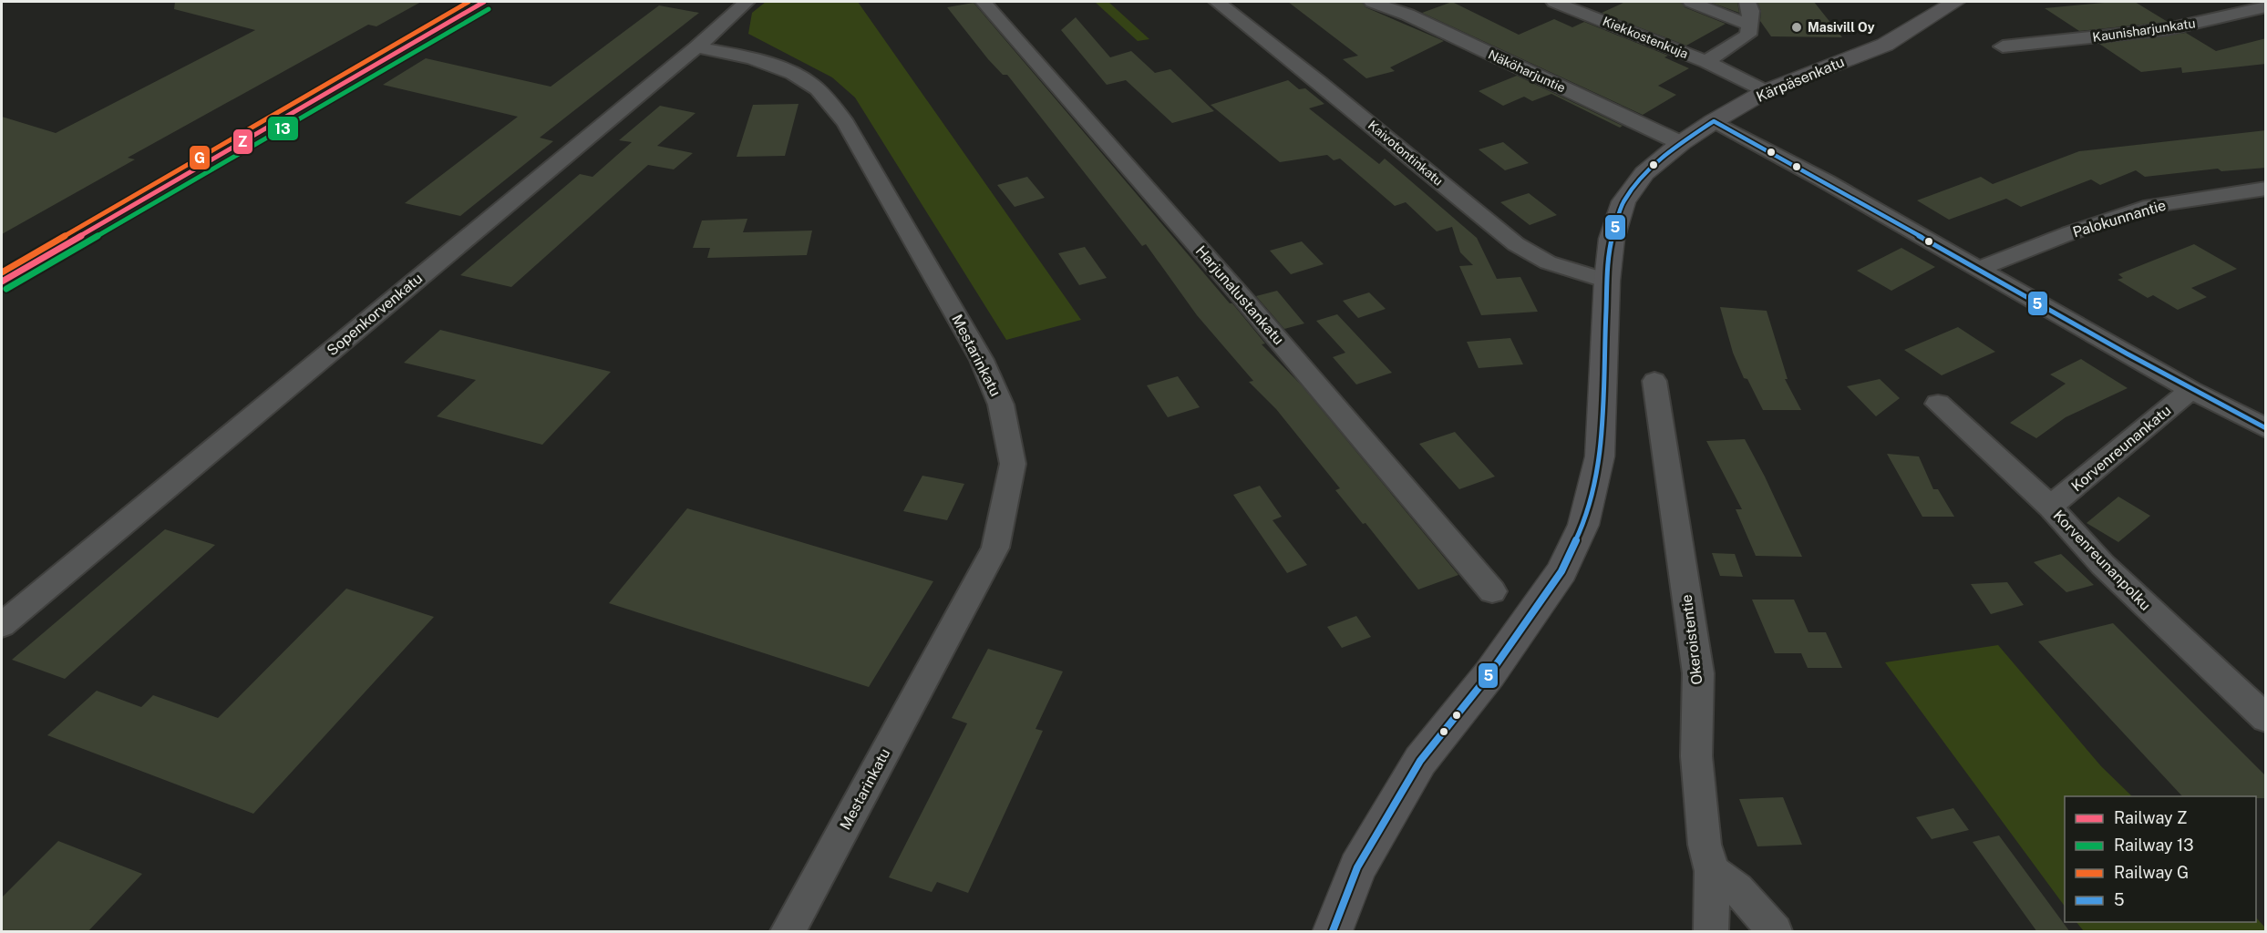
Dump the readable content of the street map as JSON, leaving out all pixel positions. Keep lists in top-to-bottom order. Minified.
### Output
{"streets":{"street":["Kaunisharjunkatu","Kiekkostenkuja","Näköharjuntie","Kärpäsenkatu","Kaivotontinkatu","Palokunnantie","Harjunalustankatu","Sopenkorvenkatu","Mestarinkatu","Korvenreunankatu","Korvenreunanpolku","Okeroistentie"]},"crossings":[["Kiekkostenkuja","Kärpäsenkatu"],["Näköharjuntie","Kärpäsenkatu"],["Kärpäsenkatu","Kaivotontinkatu"],["Sopenkorvenkatu","Mestarinkatu"],["Korvenreunankatu","Korvenreunanpolku"]],"places":["Masivill Oy"],"lines":["rail line Z","rail line G","rail line 13","transit line 5"],"legend":["Railway Z","Railway 13","Railway G","5"]}
